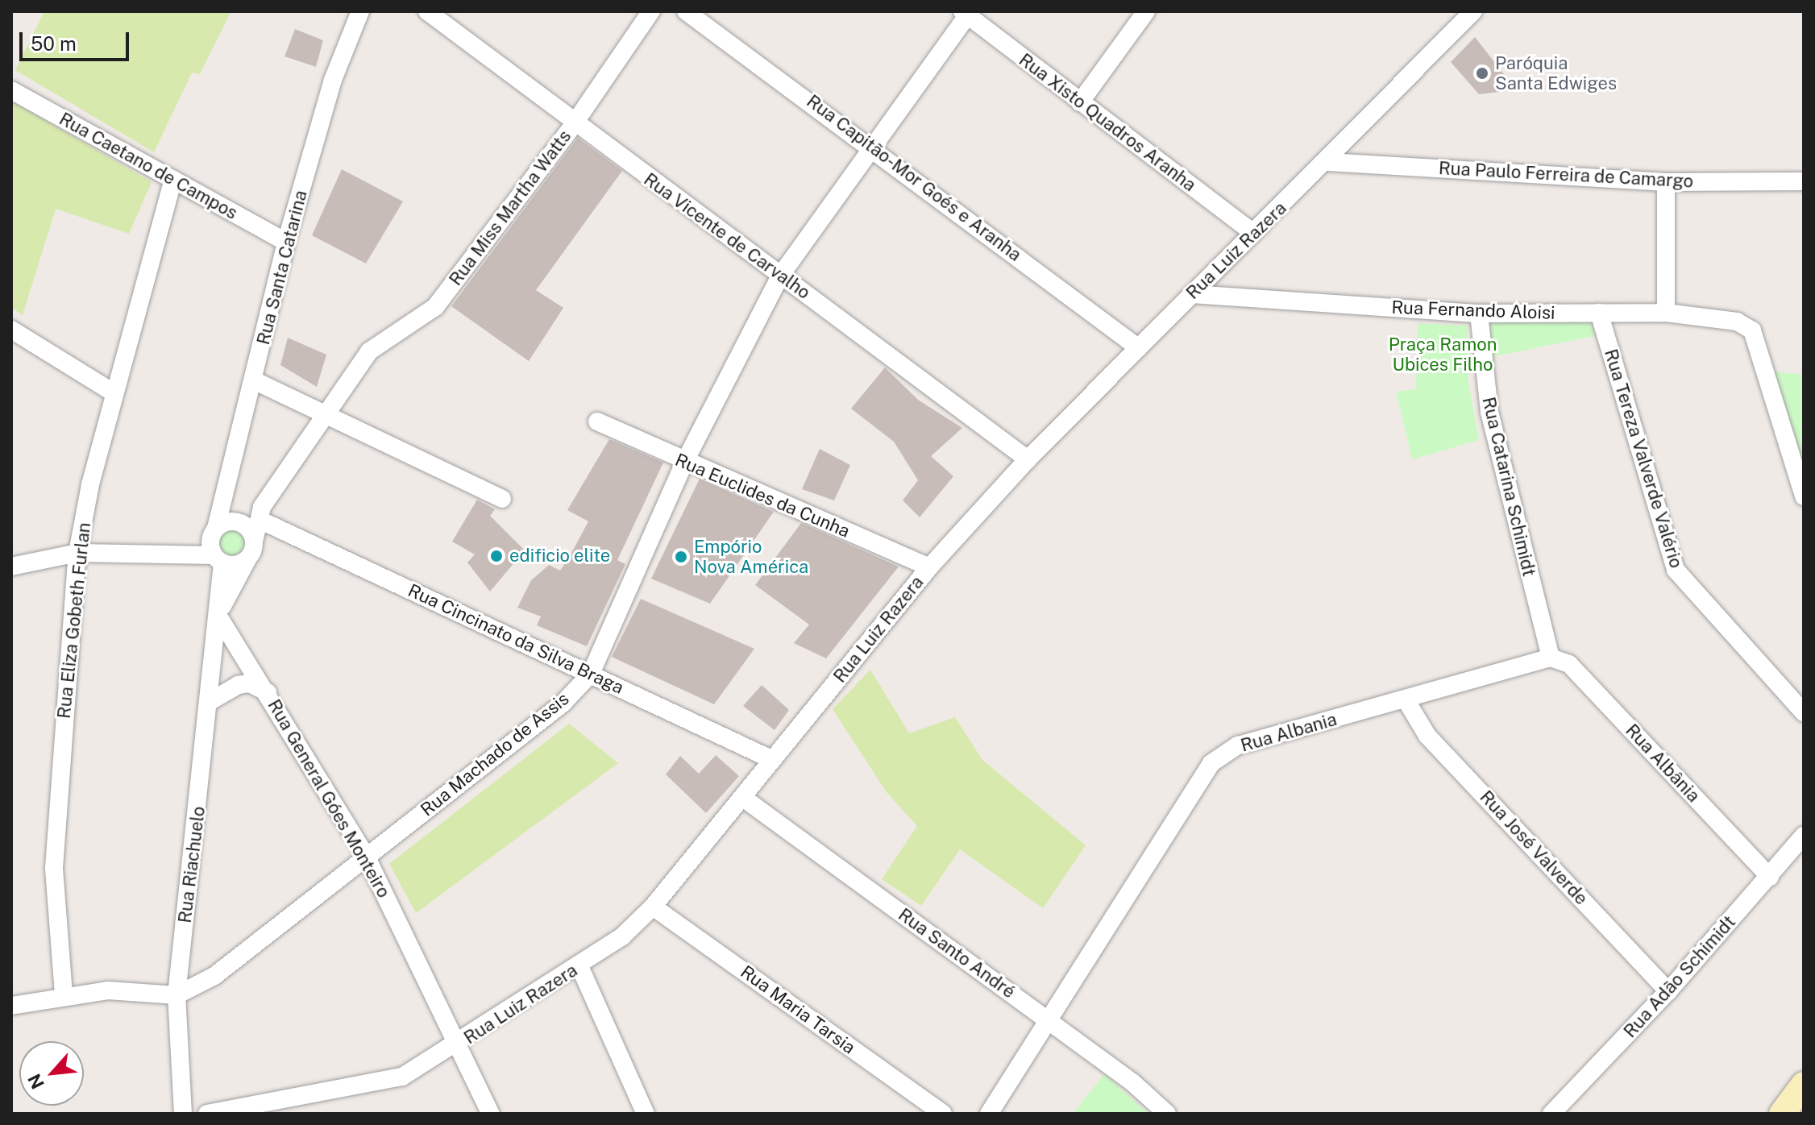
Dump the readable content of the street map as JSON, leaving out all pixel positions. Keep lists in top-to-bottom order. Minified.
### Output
{"streets":{"street":["Rua Xisto Quadros Aranha","Rua Caetano de Campos","Rua Paulo Ferreira de Camargo","Rua Capitão-Mor Goés e Aranha","Rua Miss Martha Watts","Rua Vicente de Carvalho","Rua Luiz Razera","Rua Santa Catarina","Rua Fernando Aloisi","Rua Tereza Valverde Valério","Rua Catarina Schimidt","Rua Euclides da Cunha","Rua Eliza Gobeth Furlan","Rua Cincinato da Silva Braga","Rua Albania","Rua Machado de Assis","Rua Albânia","Rua General Góes Monteiro","Rua José Valverde","Rua Riachuelo","Rua Santo André","Rua Adão Schimidt","Rua Maria Tarsia"]},"crossings":[["Rua Xisto Quadros Aranha","Rua Luiz Razera"],["Rua Xisto Quadros Aranha","Rua Machado de Assis"],["Rua Caetano de Campos","Rua Santa Catarina"],["Rua Caetano de Campos","Rua Eliza Gobeth Furlan"],["Rua Paulo Ferreira de Camargo","Rua Luiz Razera"],["Rua Capitão-Mor Goés e Aranha","Rua Luiz Razera"],["Rua Capitão-Mor Goés e Aranha","Rua Machado de Assis"],["Rua Miss Martha Watts","Rua Vicente de Carvalho"],["Rua Miss Martha Watts","Rua Cincinato da Silva Braga"],["Rua Vicente de Carvalho","Rua Luiz Razera"],["Rua Vicente de Carvalho","Rua Machado de Assis"],["Rua Luiz Razera","Rua Fernando Aloisi"],["Rua Luiz Razera","Rua Euclides da Cunha"],["Rua Luiz Razera","Rua Cincinato da Silva Braga"],["Rua Luiz Razera","Rua General Góes Monteiro"],["Rua Luiz Razera","Rua Santo André"],["Rua Luiz Razera","Rua Maria Tarsia"],["Rua Santa Catarina","Rua Riachuelo"],["Rua Fernando Aloisi","Rua Tereza Valverde Valério"],["Rua Fernando Aloisi","Rua Catarina Schimidt"],["Rua Catarina Schimidt","Rua Albania"],["Rua Catarina Schimidt","Rua Albânia"],["Rua Euclides da Cunha","Rua Machado de Assis"],["Rua Cincinato da Silva Braga","Rua Machado de Assis"],["Rua Albania","Rua Albânia"],["Rua Albania","Rua José Valverde"],["Rua Albania","Rua Santo André"],["Rua Machado de Assis","Rua General Góes Monteiro"],["Rua Machado de Assis","Rua Riachuelo"],["Rua Albânia","Rua Adão Schimidt"],["Rua General Góes Monteiro","Rua Riachuelo"],["Rua José Valverde","Rua Adão Schimidt"]],"parks":["Praça Ramon Ubices Filho"],"places":["Paróquia Santa Edwiges","edificio elite","Empório Nova América"],"scale_bar":"50 m","north":"bottom left"}
